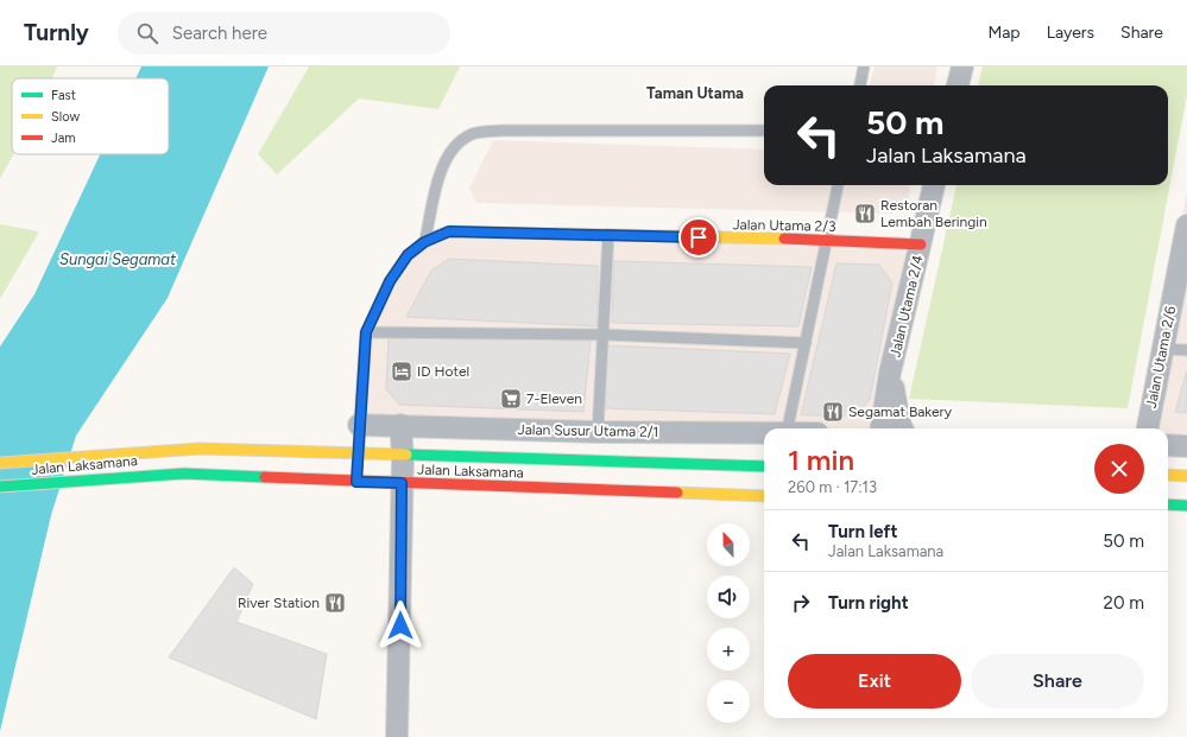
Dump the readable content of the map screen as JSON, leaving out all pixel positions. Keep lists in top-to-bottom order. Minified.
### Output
{"streets":{"main road":["Jalan Utama 2/3","Jalan Laksamana"],"street":["Jalan Utama 2/4","Jalan Utama 2/6","Jalan Susur Utama 2/1"]},"crossings":[["Jalan Utama 2/3","Jalan Utama 2/4"],["Jalan Utama 2/3","Jalan Susur Utama 2/1"],["Jalan Utama 2/3","Jalan Laksamana"]],"districts":["Taman Utama"],"water":["Sungai Segamat"],"places":{"restaurant":["Restoran Lembah Beringin","Segamat Bakery","River Station"],"hotel":["ID Hotel"],"supermarket":["7-Eleven"]},"legend":["Fast","Slow","Jam"],"north":"top","page":{"header":"Turnly","search":"Search here","nav":["Map","Layers","Share"],"turn":["50 m","Jalan Laksamana"],"heading":["1 min","260 m · 17:13"],"list":[{"name":"Turn left","note":"Jalan Laksamana","value":"50 m"},{"name":"Turn right","value":"20 m"}],"map_buttons":["+","−"],"buttons":["Exit","Share"]}}
